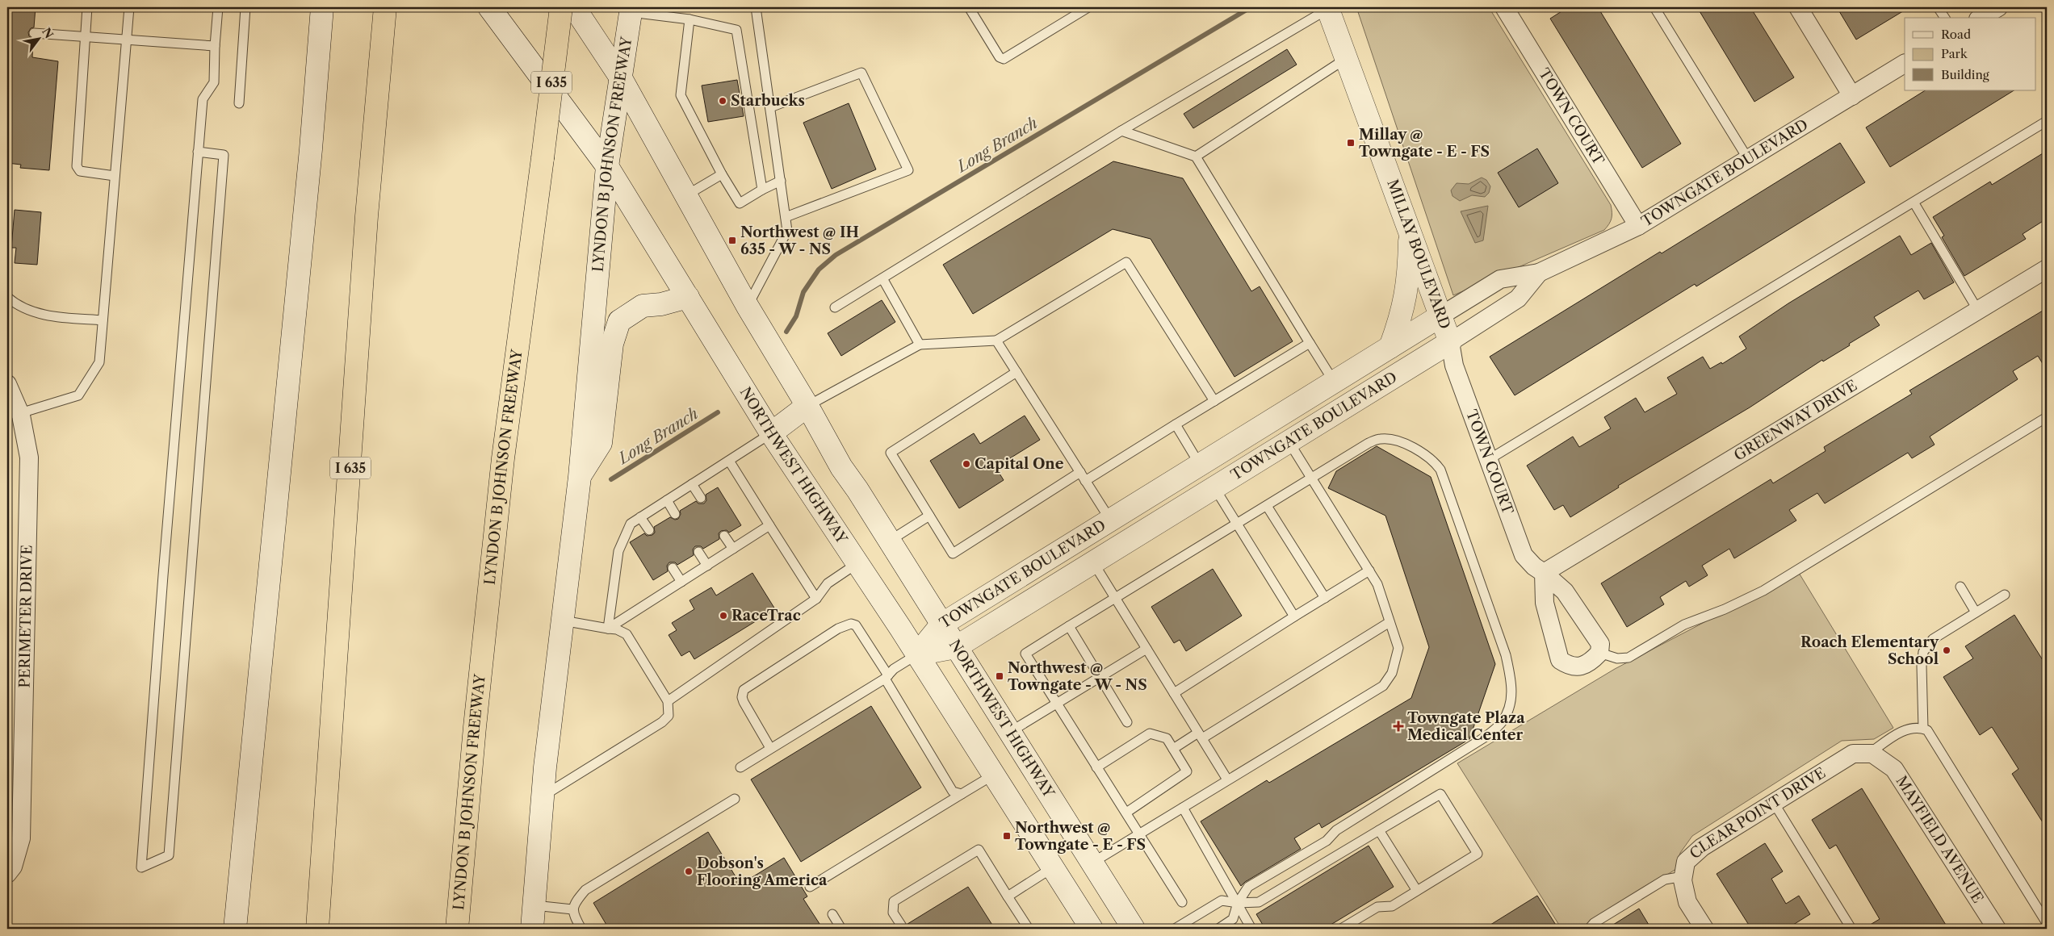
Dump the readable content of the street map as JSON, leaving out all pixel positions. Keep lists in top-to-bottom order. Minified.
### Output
{"streets":{"highway":["I 635","LYNDON B JOHNSON FREEWAY"],"main road":["TOWNGATE BOULEVARD","MILLAY BOULEVARD","NORTHWEST HIGHWAY"],"street":["TOWN COURT","GREENWAY DRIVE","PERIMETER DRIVE","CLEAR POINT DRIVE","MAYFIELD AVENUE"]},"crossings":[["TOWN COURT","TOWNGATE BOULEVARD"],["TOWN COURT","MILLAY BOULEVARD"],["TOWN COURT","GREENWAY DRIVE"],["LYNDON B JOHNSON FREEWAY","NORTHWEST HIGHWAY"],["TOWNGATE BOULEVARD","MILLAY BOULEVARD"],["TOWNGATE BOULEVARD","NORTHWEST HIGHWAY"],["CLEAR POINT DRIVE","MAYFIELD AVENUE"]],"water":["Long Branch"],"places":{"other":["Starbucks","Capital One","RaceTrac","Roach Elementary School","Dobson's Flooring America"],"transit":["Millay @ Towngate - E - FS","Northwest @ IH 635 - W - NS","Northwest @ Towngate - W - NS","Northwest @ Towngate - E - FS"],"health":["Towngate Plaza Medical Center"]},"legend":["Road","Park","Building"],"north":"top right"}
